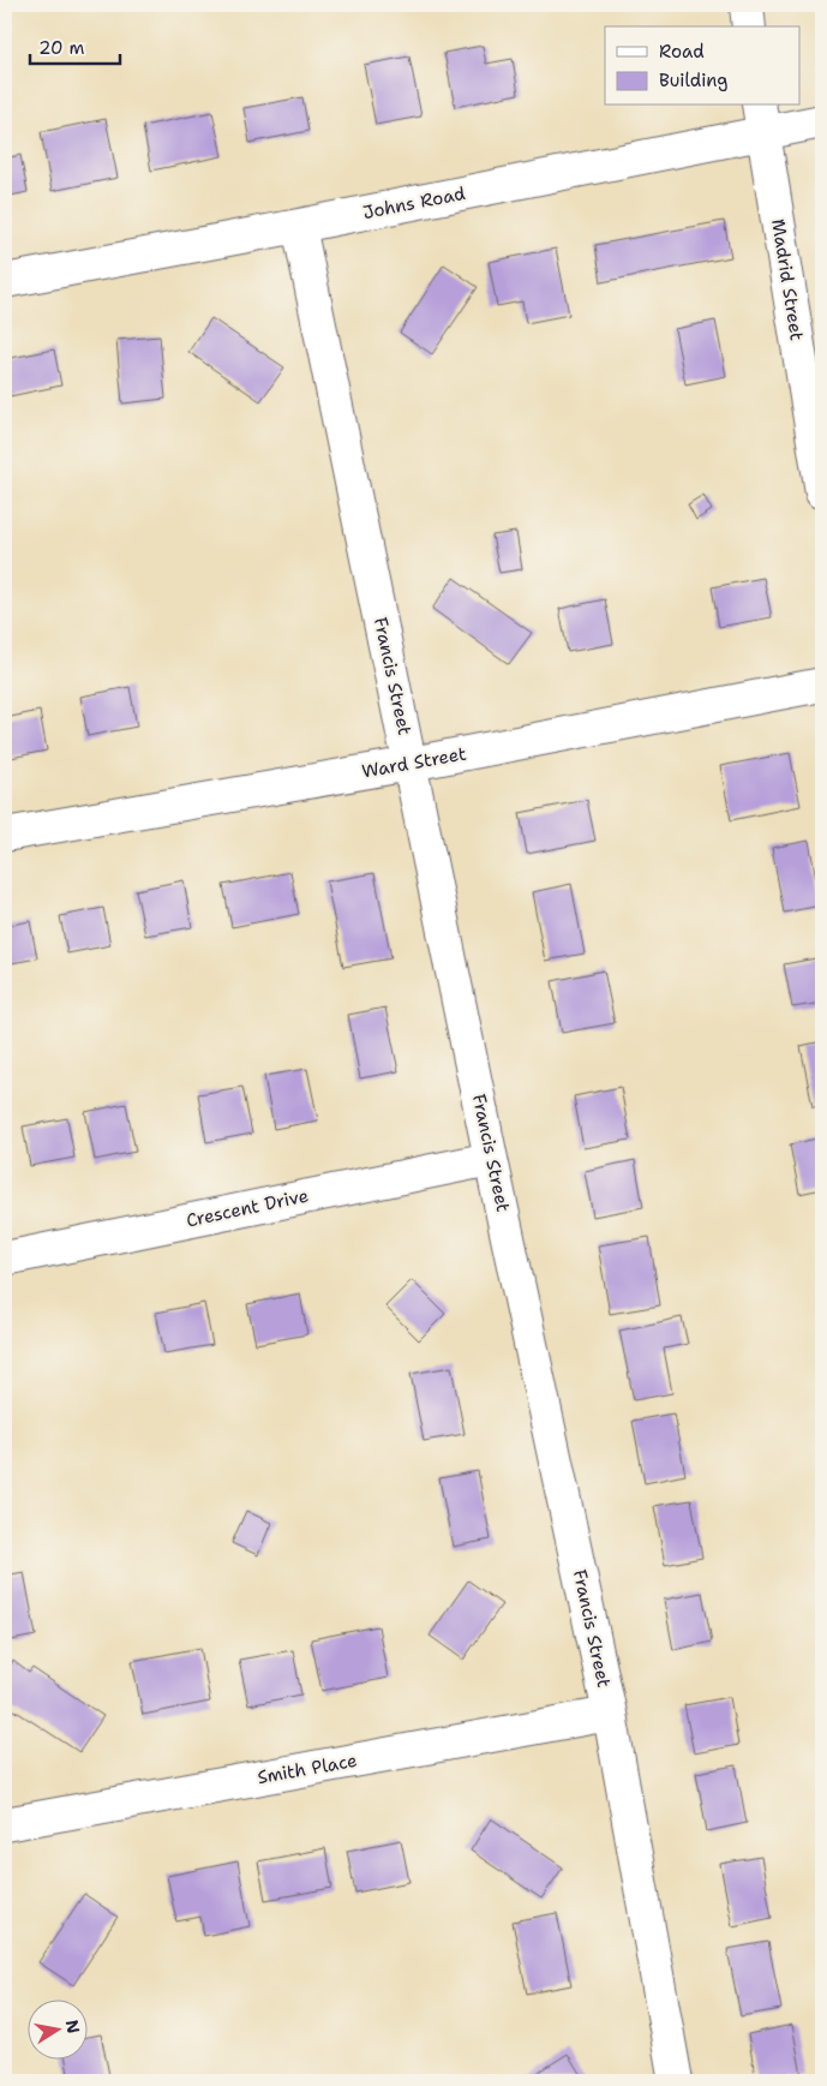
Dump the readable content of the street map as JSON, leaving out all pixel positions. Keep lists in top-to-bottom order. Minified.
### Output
{"streets":{"street":["Johns Road","Madrid Street","Francis Street","Ward Street","Crescent Drive","Smith Place"]},"crossings":[["Johns Road","Madrid Street"],["Johns Road","Francis Street"],["Francis Street","Ward Street"],["Francis Street","Crescent Drive"],["Francis Street","Smith Place"]],"legend":["Road","Building"],"scale_bar":"20 m","north":"right"}
